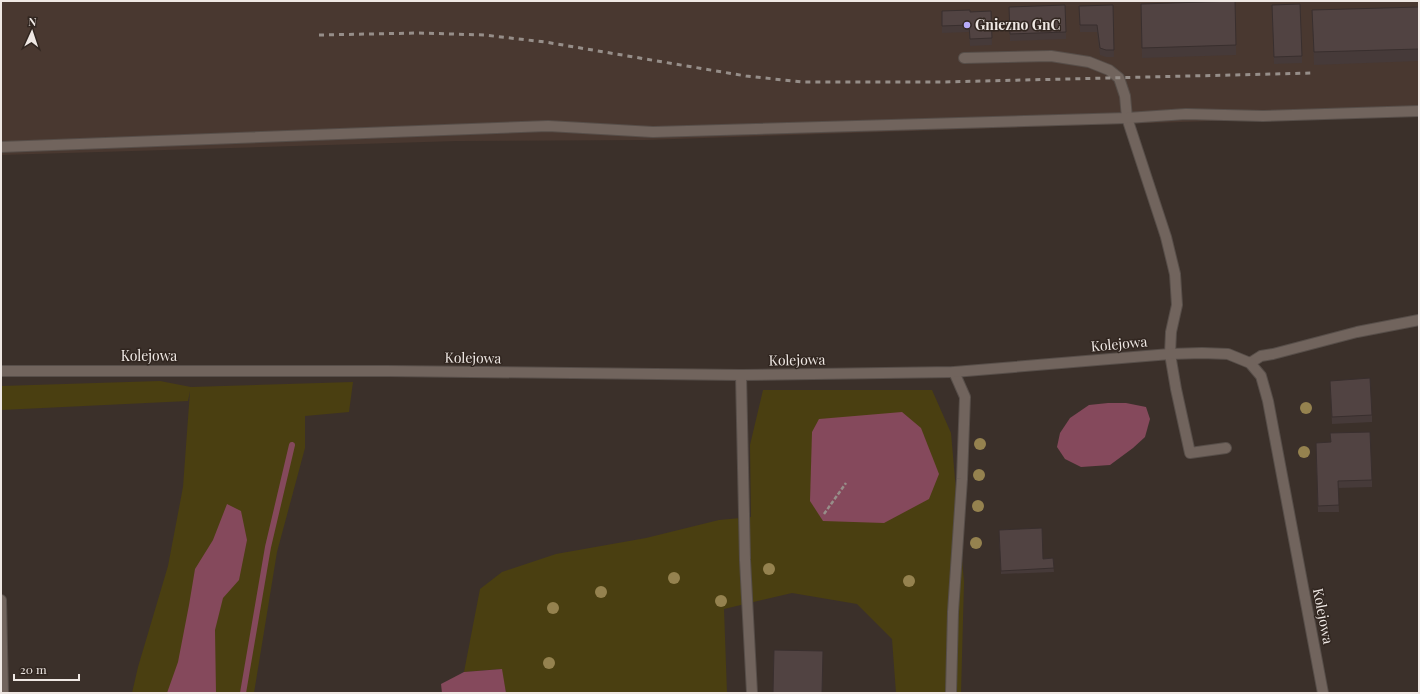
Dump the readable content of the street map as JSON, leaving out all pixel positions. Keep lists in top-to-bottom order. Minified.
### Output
{"streets":{"street":["Kolejowa"]},"places":["Gniezno GnC"],"scale_bar":"20 m","north":"top"}
